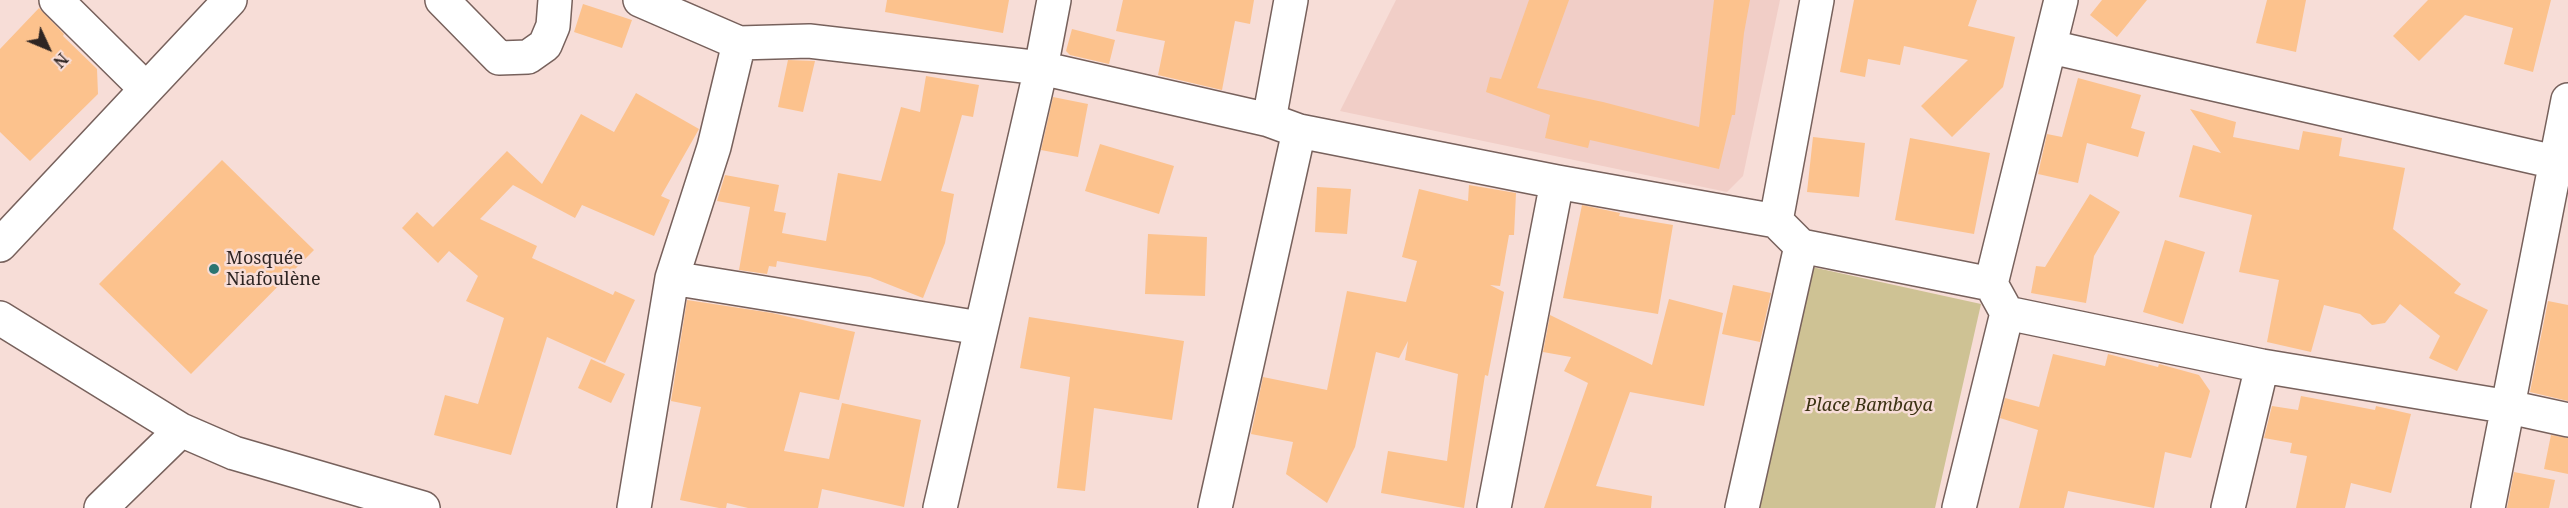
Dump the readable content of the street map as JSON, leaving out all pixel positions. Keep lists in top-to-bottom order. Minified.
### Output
{"parks":["Place Bambaya"],"places":["Mosquée Niafoulène"],"north":"bottom right"}
